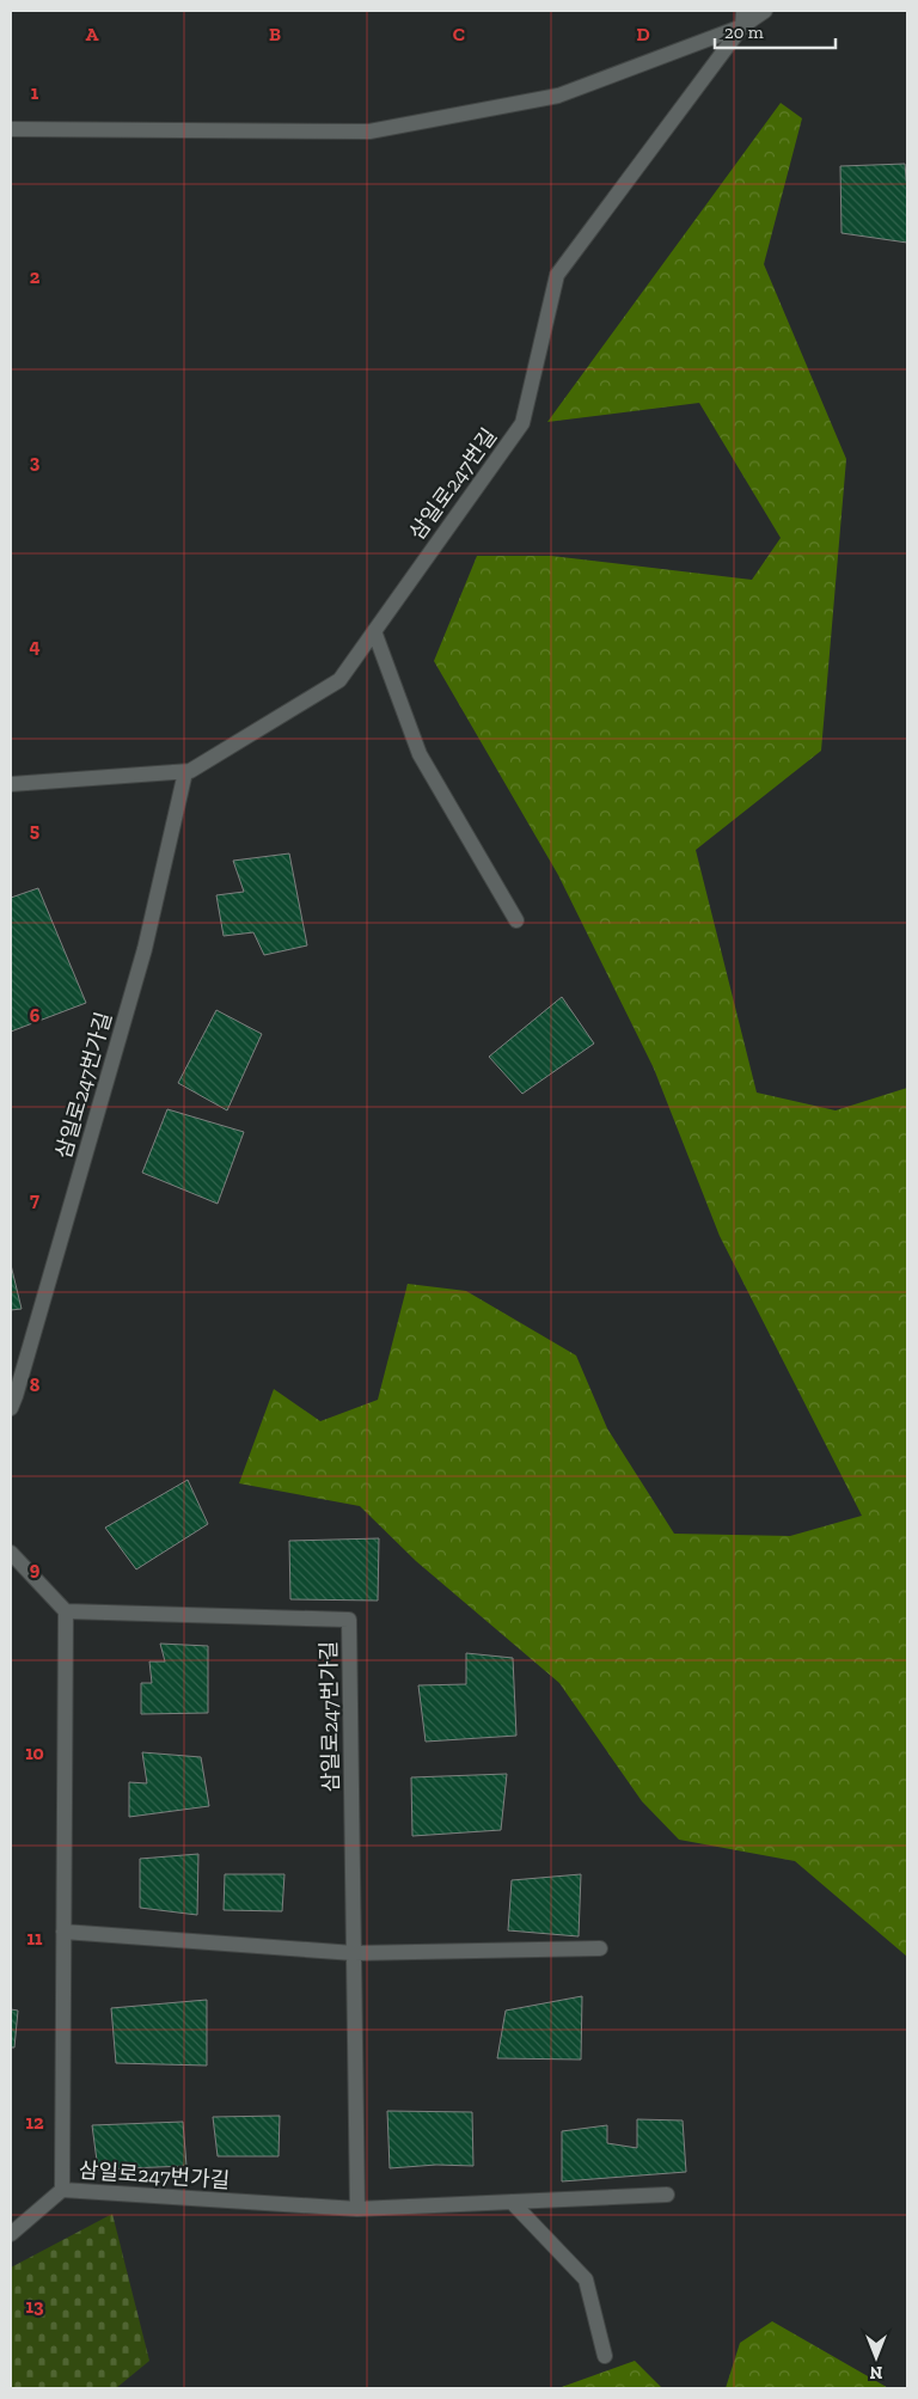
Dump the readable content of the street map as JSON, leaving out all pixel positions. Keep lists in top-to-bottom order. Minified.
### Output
{"streets":{"street":["삼일로247번길","삼일로247번가길"]},"crossings":[["삼일로247번길","삼일로247번가길"]],"scale_bar":"20 m","north":"bottom","grid":{"columns":["A","B","C","D"],"rows":["1","2","3","4","5","6","7","8","9","10","11","12","13"]}}
